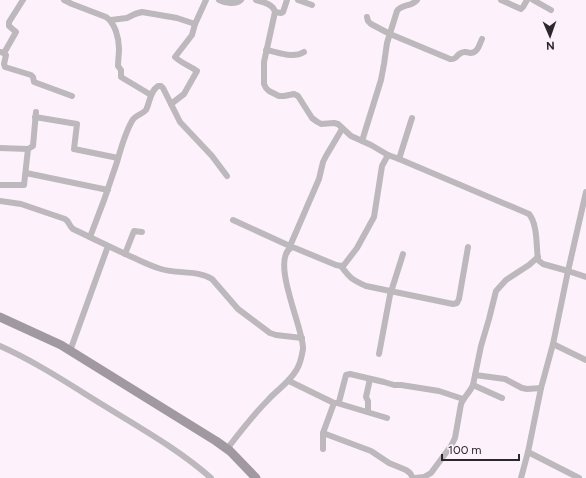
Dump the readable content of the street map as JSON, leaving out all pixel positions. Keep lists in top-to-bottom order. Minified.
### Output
{"scale_bar":"100 m","north":"bottom"}
